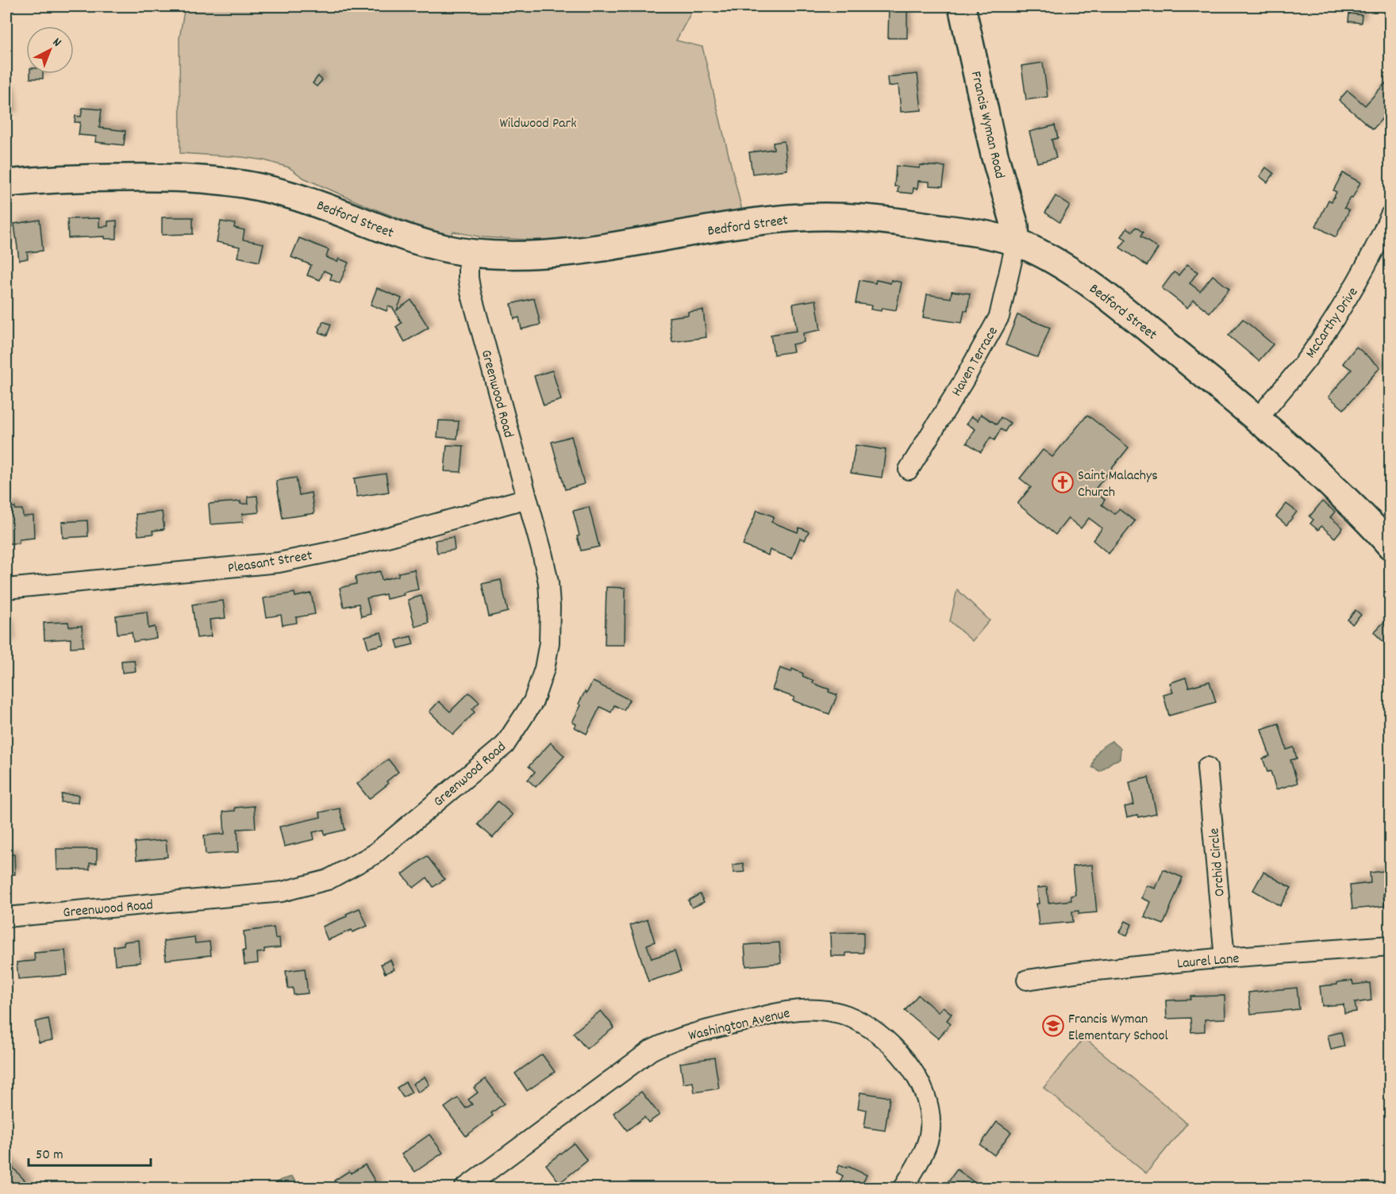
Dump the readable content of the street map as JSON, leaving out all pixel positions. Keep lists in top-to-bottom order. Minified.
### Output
{"streets":{"main road":["Francis Wyman Road","Bedford Street"],"street":["McCarthy Drive","Haven Terrace","Greenwood Road","Pleasant Street","Orchid Circle","Laurel Lane","Washington Avenue"]},"crossings":[["Francis Wyman Road","Bedford Street"],["Francis Wyman Road","Haven Terrace"],["Bedford Street","McCarthy Drive"],["Bedford Street","Haven Terrace"],["Bedford Street","Greenwood Road"],["Greenwood Road","Pleasant Street"],["Orchid Circle","Laurel Lane"]],"parks":["Wildwood Park"],"places":{"church":["Saint Malachys Church"],"school or university":["Francis Wyman Elementary School"]},"scale_bar":"50 m","north":"top right"}
